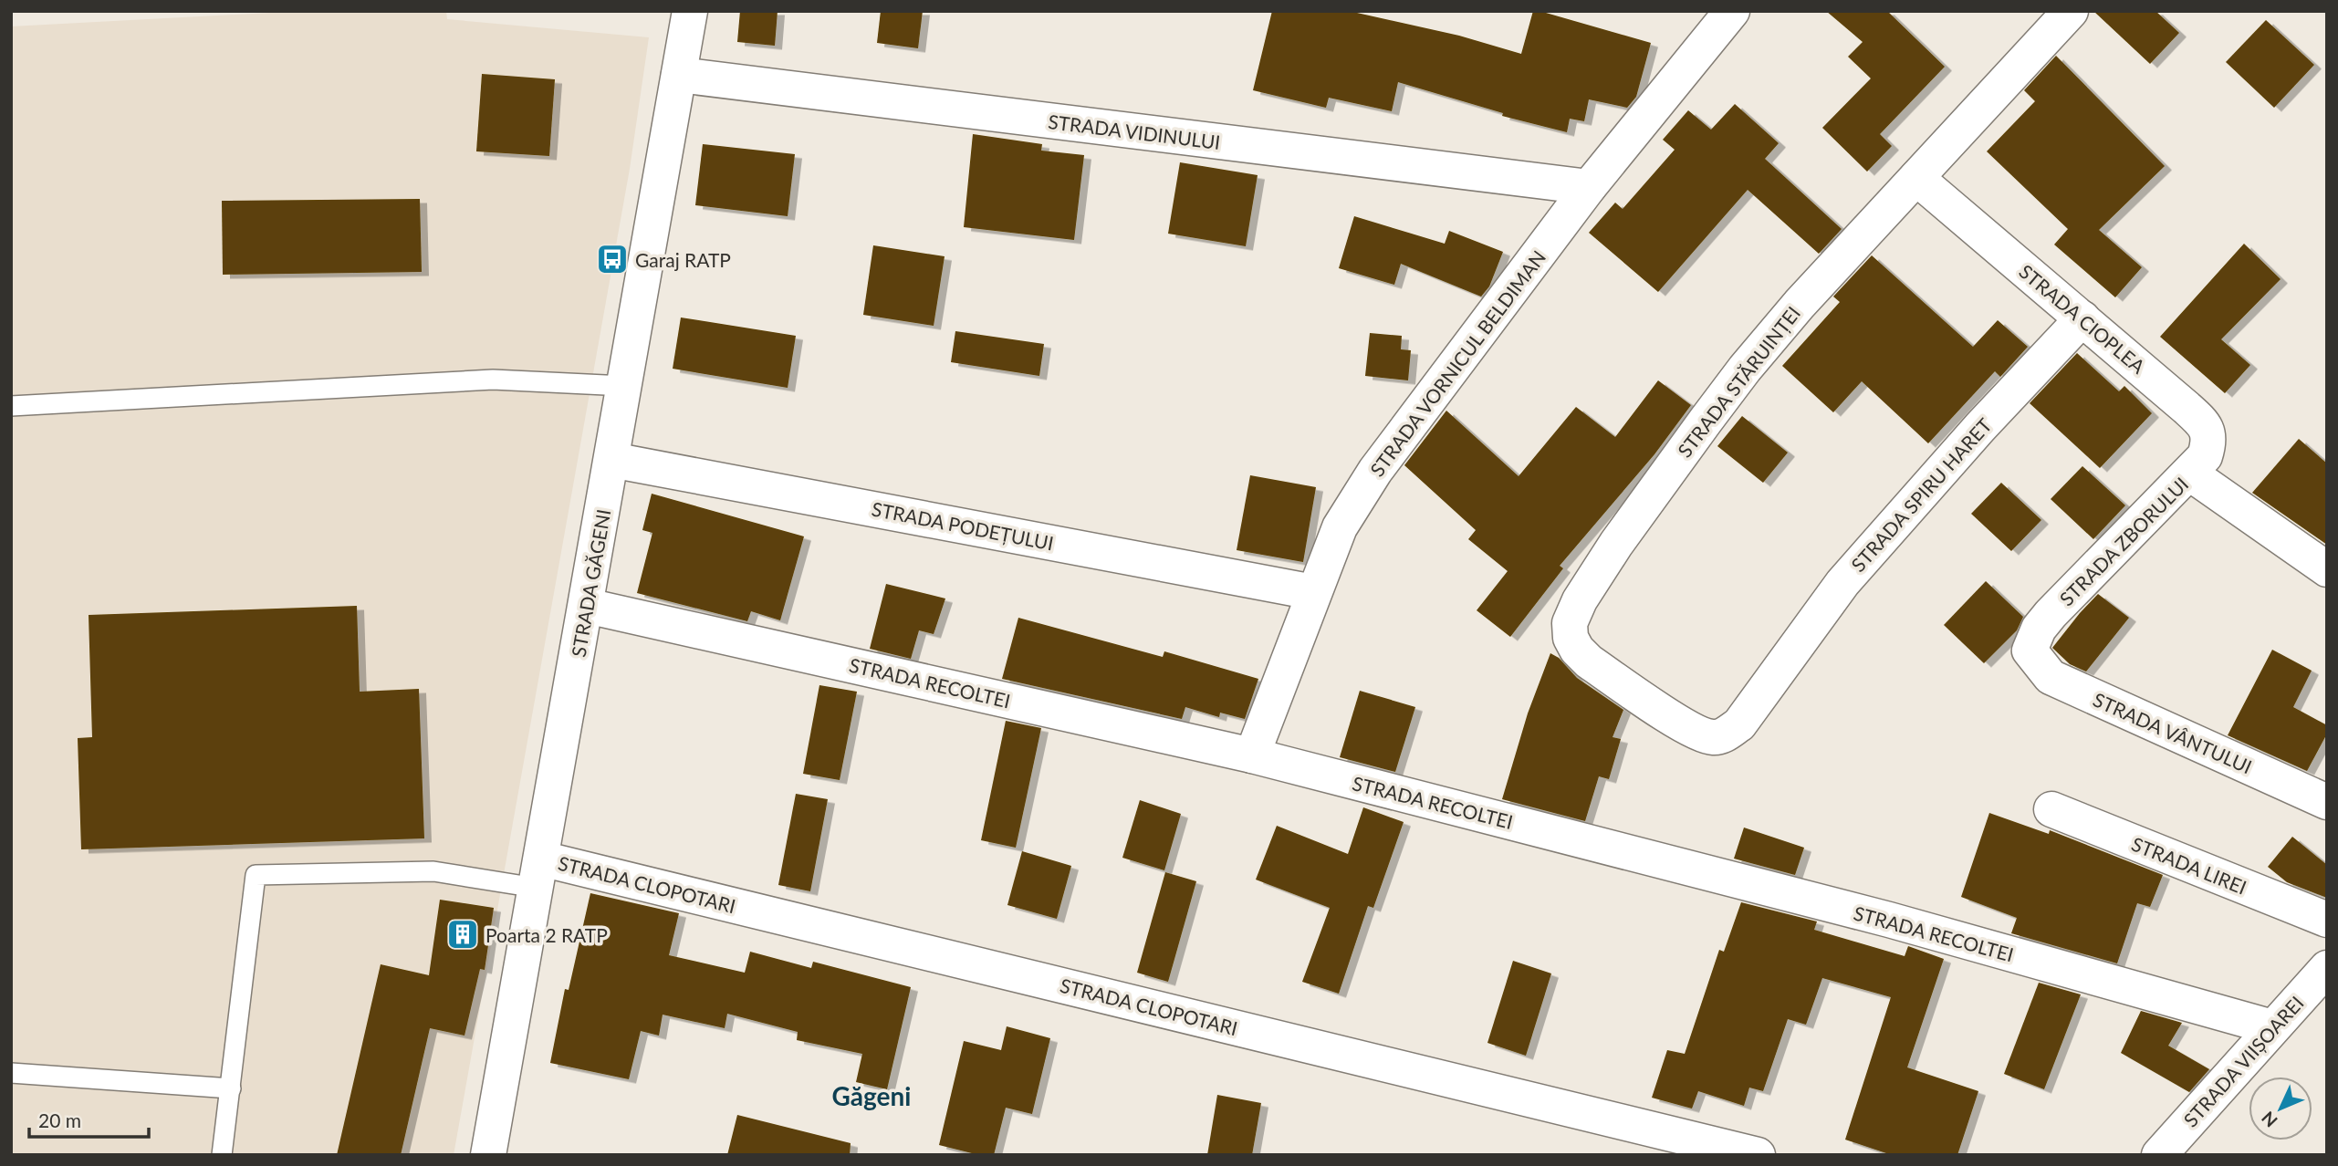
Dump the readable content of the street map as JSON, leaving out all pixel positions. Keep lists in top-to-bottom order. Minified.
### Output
{"streets":{"street":["STRADA VIDINULUI","STRADA CIOPLEA","STRADA VORNICUL BELDIMAN","STRADA STĂRUINȚEI","STRADA SPIRU HARET","STRADA PODEȚULUI","STRADA ZBORULUI","STRADA GĂGENI","STRADA RECOLTEI","STRADA VÂNTULUI","STRADA LIREI","STRADA CLOPOTARI","STRADA VIIȘOAREI"]},"crossings":[["STRADA VIDINULUI","STRADA VORNICUL BELDIMAN"],["STRADA VIDINULUI","STRADA GĂGENI"],["STRADA CIOPLEA","STRADA STĂRUINȚEI"],["STRADA CIOPLEA","STRADA SPIRU HARET"],["STRADA CIOPLEA","STRADA ZBORULUI"],["STRADA VORNICUL BELDIMAN","STRADA PODEȚULUI"],["STRADA VORNICUL BELDIMAN","STRADA RECOLTEI"],["STRADA STĂRUINȚEI","STRADA SPIRU HARET"],["STRADA PODEȚULUI","STRADA GĂGENI"],["STRADA ZBORULUI","STRADA VÂNTULUI"],["STRADA GĂGENI","STRADA RECOLTEI"],["STRADA GĂGENI","STRADA CLOPOTARI"],["STRADA RECOLTEI","STRADA VIIȘOAREI"]],"districts":["Găgeni"],"places":{"bus stop":["Garaj RATP"],"building":["Poarta 2 RATP"]},"scale_bar":"20 m","north":"bottom left"}
